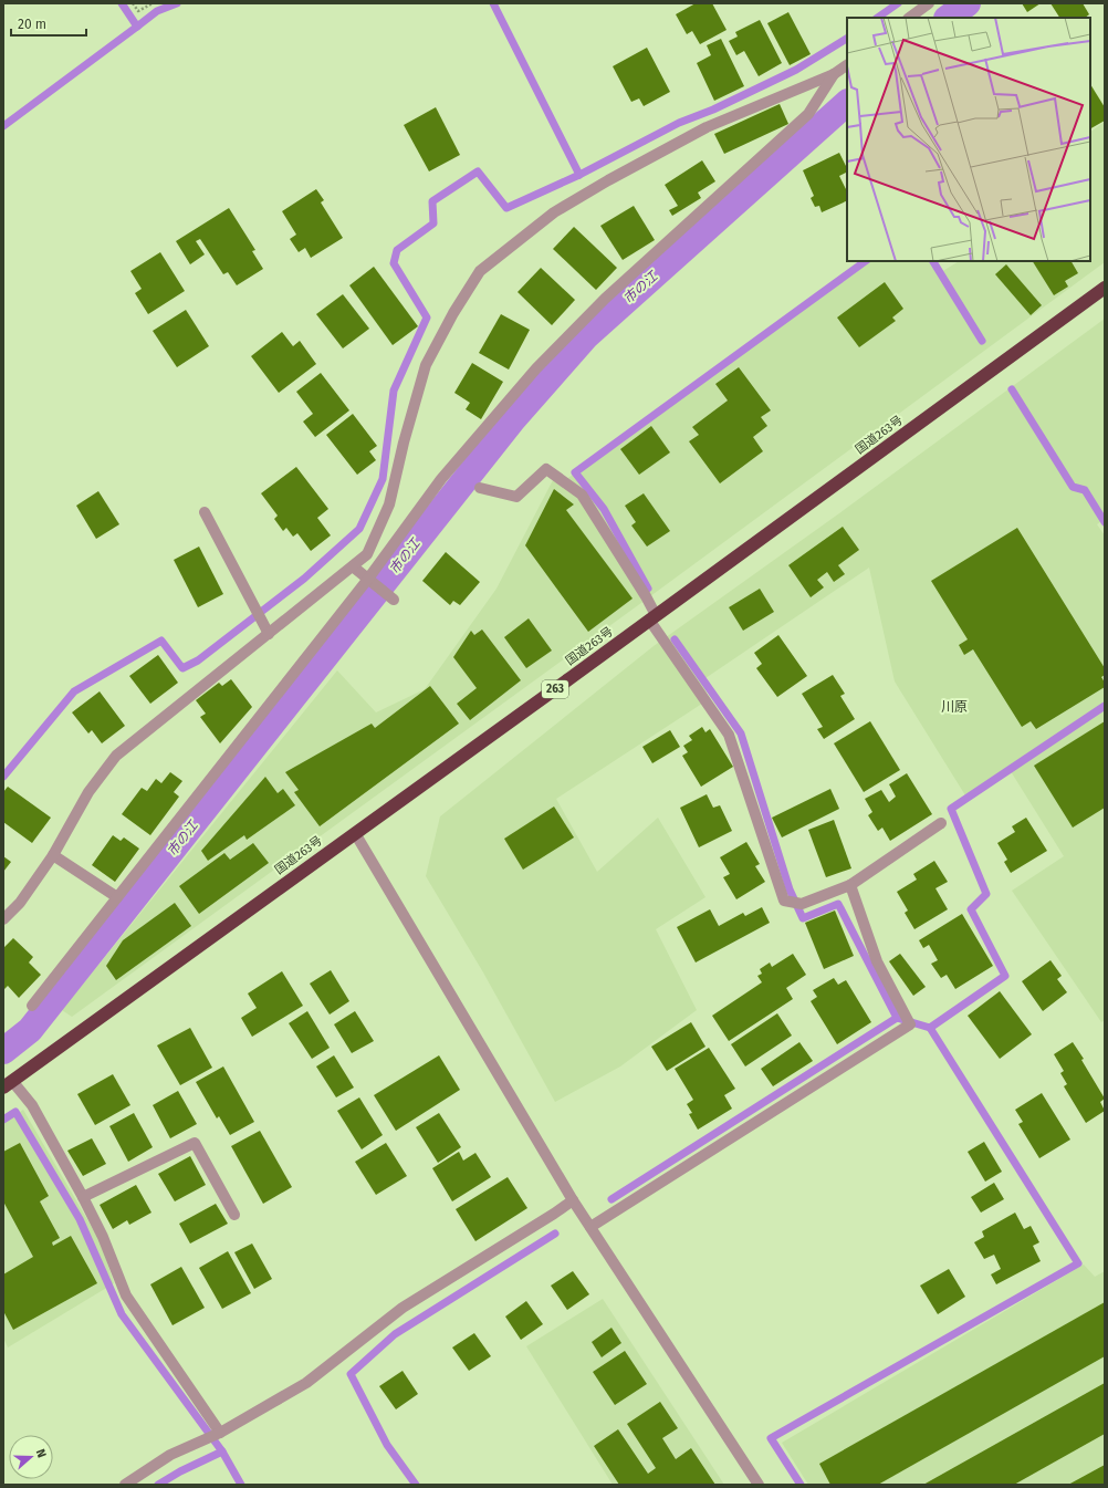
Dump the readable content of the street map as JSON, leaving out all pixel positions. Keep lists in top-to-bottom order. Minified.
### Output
{"streets":{"highway":["国道263号","263"]},"districts":["川原"],"water":["市の江"],"scale_bar":"20 m","north":"right"}
